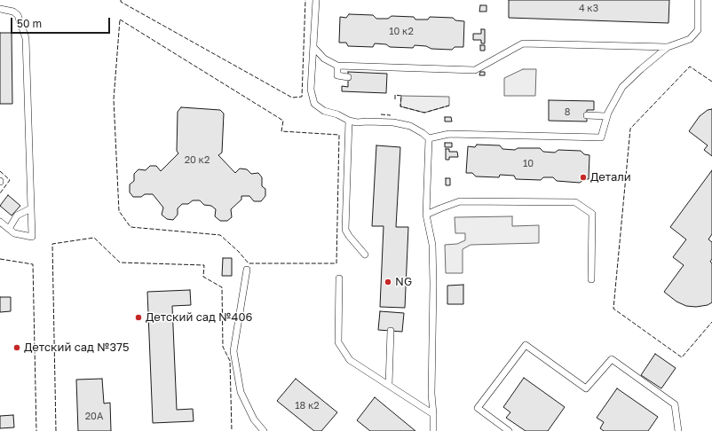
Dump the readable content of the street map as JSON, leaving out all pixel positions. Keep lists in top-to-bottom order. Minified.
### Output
{"places":["Детали","NG","Детский сад №406","Детский сад №375"],"house_numbers":["4 к3","10 к2","8","20 к2","10","18 к2","20А"],"scale_bar":"50 m"}
